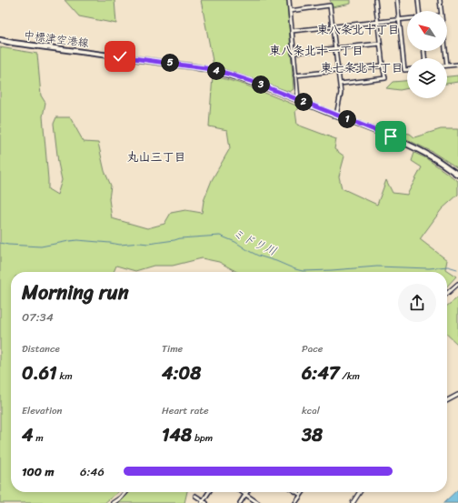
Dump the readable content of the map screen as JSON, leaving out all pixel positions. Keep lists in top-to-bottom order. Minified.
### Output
{"streets":{"main road":["中標津空港線"]},"districts":["東八条北十丁目","東八条北十一丁目","東七条北十丁目","丸山三丁目"],"water":["ミドリ川"],"north":"top left","page":{"pins":["5","4","3","2","1"],"heading":["Morning run","07:34"],"stats":[["Distance","0.61 km"],["Time","4:08"],["Pace","6:47 /km"],["Elevation","4 m"],["Heart rate","148 bpm"],["kcal","38"]],"list":[{"name":"100 m","note":"6:46"}]}}
